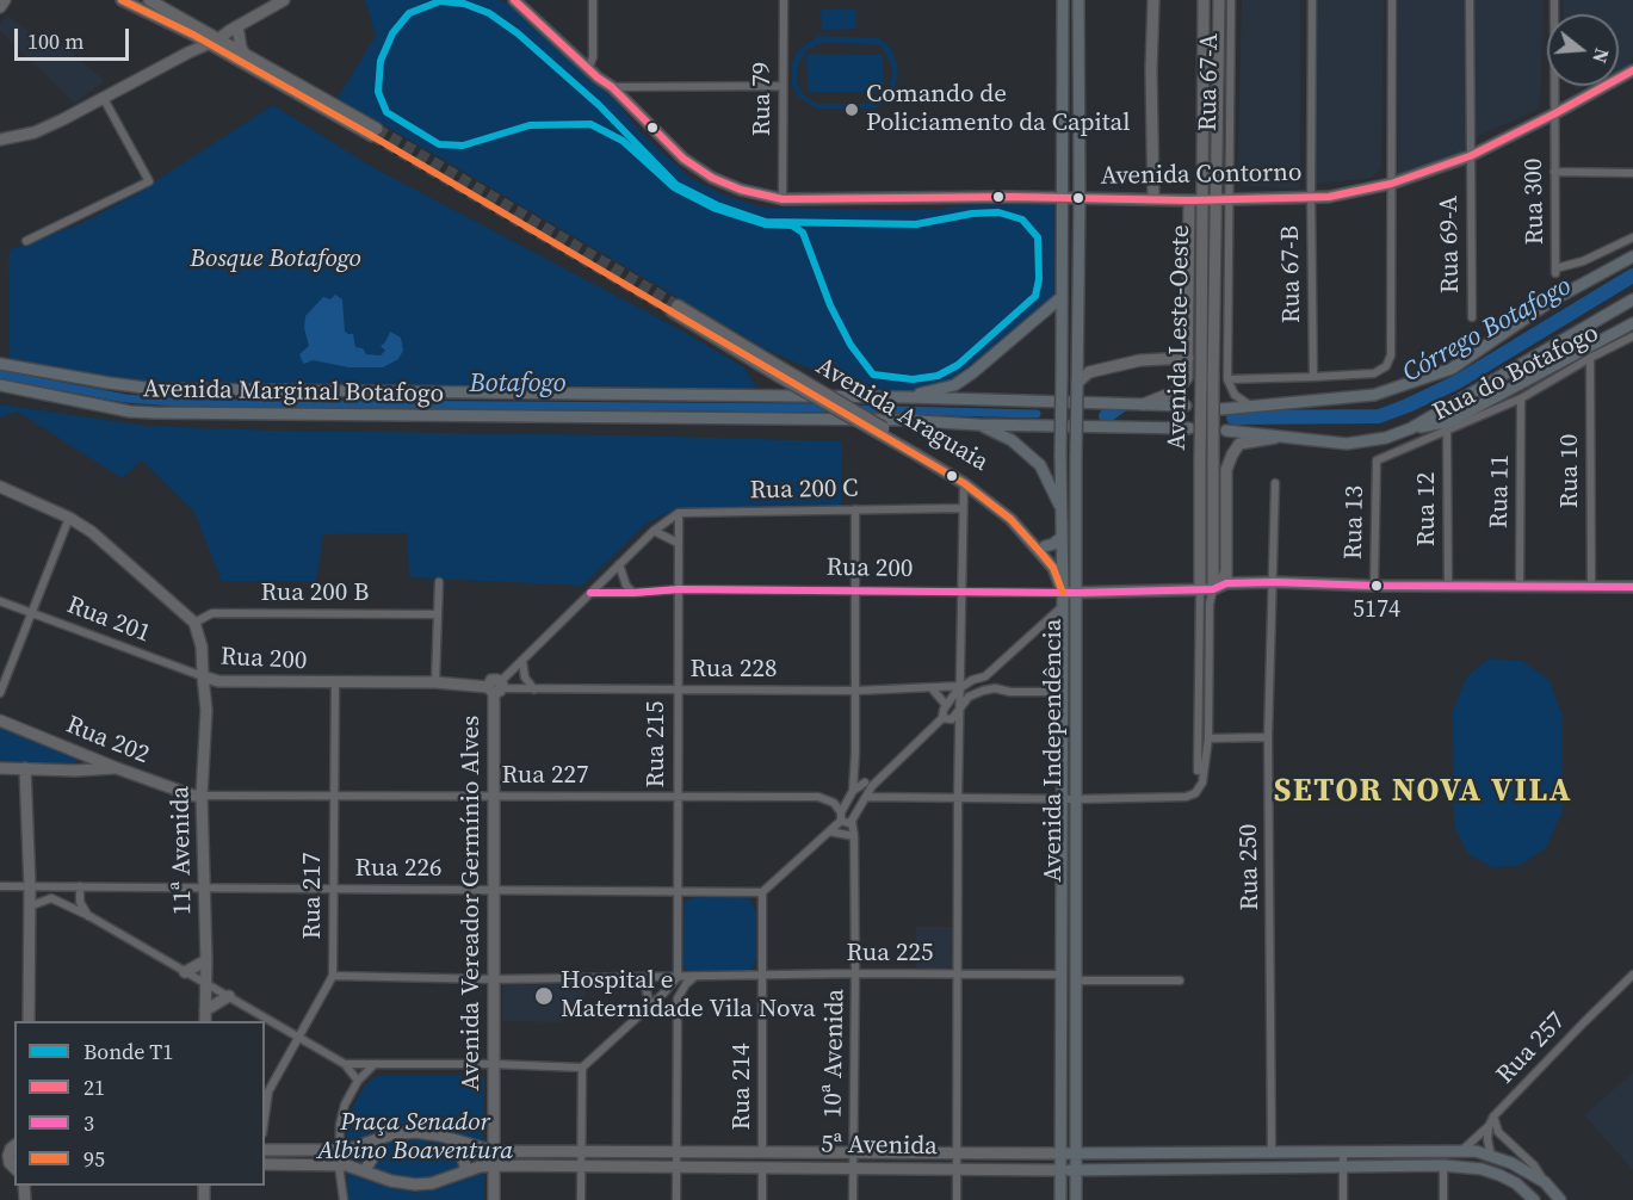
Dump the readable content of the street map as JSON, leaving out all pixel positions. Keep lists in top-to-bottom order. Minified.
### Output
{"streets":{"main road":["Avenida Contorno","Avenida Leste-Oeste","Avenida Marginal Botafogo","Avenida Araguaia","Rua 200","Rua 202","Avenida Independência","11ª Avenida","Avenida Vereador Germínio Alves","5ª Avenida"],"street":["Rua 67-A","Rua 79","Rua 300","Rua 69-A","Rua 67-B","Rua do Botafogo","Rua 10","Rua 200 C","Rua 11","Rua 12","Rua 13","Rua 200 B","Rua 201","Rua 228","Rua 215","Rua 227","Rua 250","Rua 226","Rua 217","Rua 225","Rua 257","10ª Avenida","Rua 214"]},"crossings":[["Rua 67-A","Avenida Leste-Oeste"],["Rua 79","Avenida Contorno"],["Avenida Contorno","Rua 300"],["Avenida Contorno","Rua 69-A"],["Avenida Contorno","Rua 67-B"],["Avenida Contorno","Avenida Leste-Oeste"],["Avenida Contorno","Avenida Independência"],["Avenida Leste-Oeste","Rua 200"],["Rua do Botafogo","Rua 10"],["Rua do Botafogo","Rua 11"],["Rua do Botafogo","Rua 12"],["Rua do Botafogo","Rua 13"],["Avenida Araguaia","Rua 200"],["Avenida Araguaia","Avenida Independência"],["Rua 10","Rua 200"],["Rua 200 C","Rua 215"],["Rua 11","Rua 200"],["Rua 12","Rua 200"],["Rua 13","Rua 200"],["Rua 200","Rua 200 B"],["Rua 200","Rua 201"],["Rua 200","Rua 228"],["Rua 200","Rua 215"],["Rua 200","Avenida Independência"],["Rua 200","11ª Avenida"],["Rua 200","Rua 250"],["Rua 200","Rua 217"],["Rua 200","Avenida Vereador Germínio Alves"],["Rua 201","11ª Avenida"],["Rua 228","Rua 215"],["Rua 228","Avenida Vereador Germínio Alves"],["Rua 202","Rua 227"],["Rua 202","11ª Avenida"],["Rua 215","Rua 227"],["Rua 215","Rua 226"],["Rua 215","Rua 225"],["Avenida Independência","Rua 225"],["Avenida Independência","5ª Avenida"],["Rua 227","11ª Avenida"],["Rua 227","Rua 217"],["Rua 227","Avenida Vereador Germínio Alves"],["11ª Avenida","Rua 226"],["Rua 250","5ª Avenida"],["Rua 226","Rua 217"],["Rua 226","Avenida Vereador Germínio Alves"],["Rua 226","Rua 214"],["Rua 217","Rua 225"],["Avenida Vereador Germínio Alves","Rua 225"],["Avenida Vereador Germínio Alves","5ª Avenida"],["Rua 225","10ª Avenida"],["Rua 225","Rua 214"],["Rua 257","5ª Avenida"],["10ª Avenida","5ª Avenida"],["Rua 214","5ª Avenida"]],"districts":["SETOR NOVA VILA"],"water":["Córrego Botafogo","Botafogo"],"parks":["Bosque Botafogo","Praça Senador Albino Boaventura"],"places":["Comando de Policiamento da Capital","5174","Hospital e Maternidade Vila Nova"],"lines":["transit line 21","transit line 95","tram line T1","transit line 3"],"legend":["Bonde T1","21","3","95"],"scale_bar":"100 m","north":"right"}
